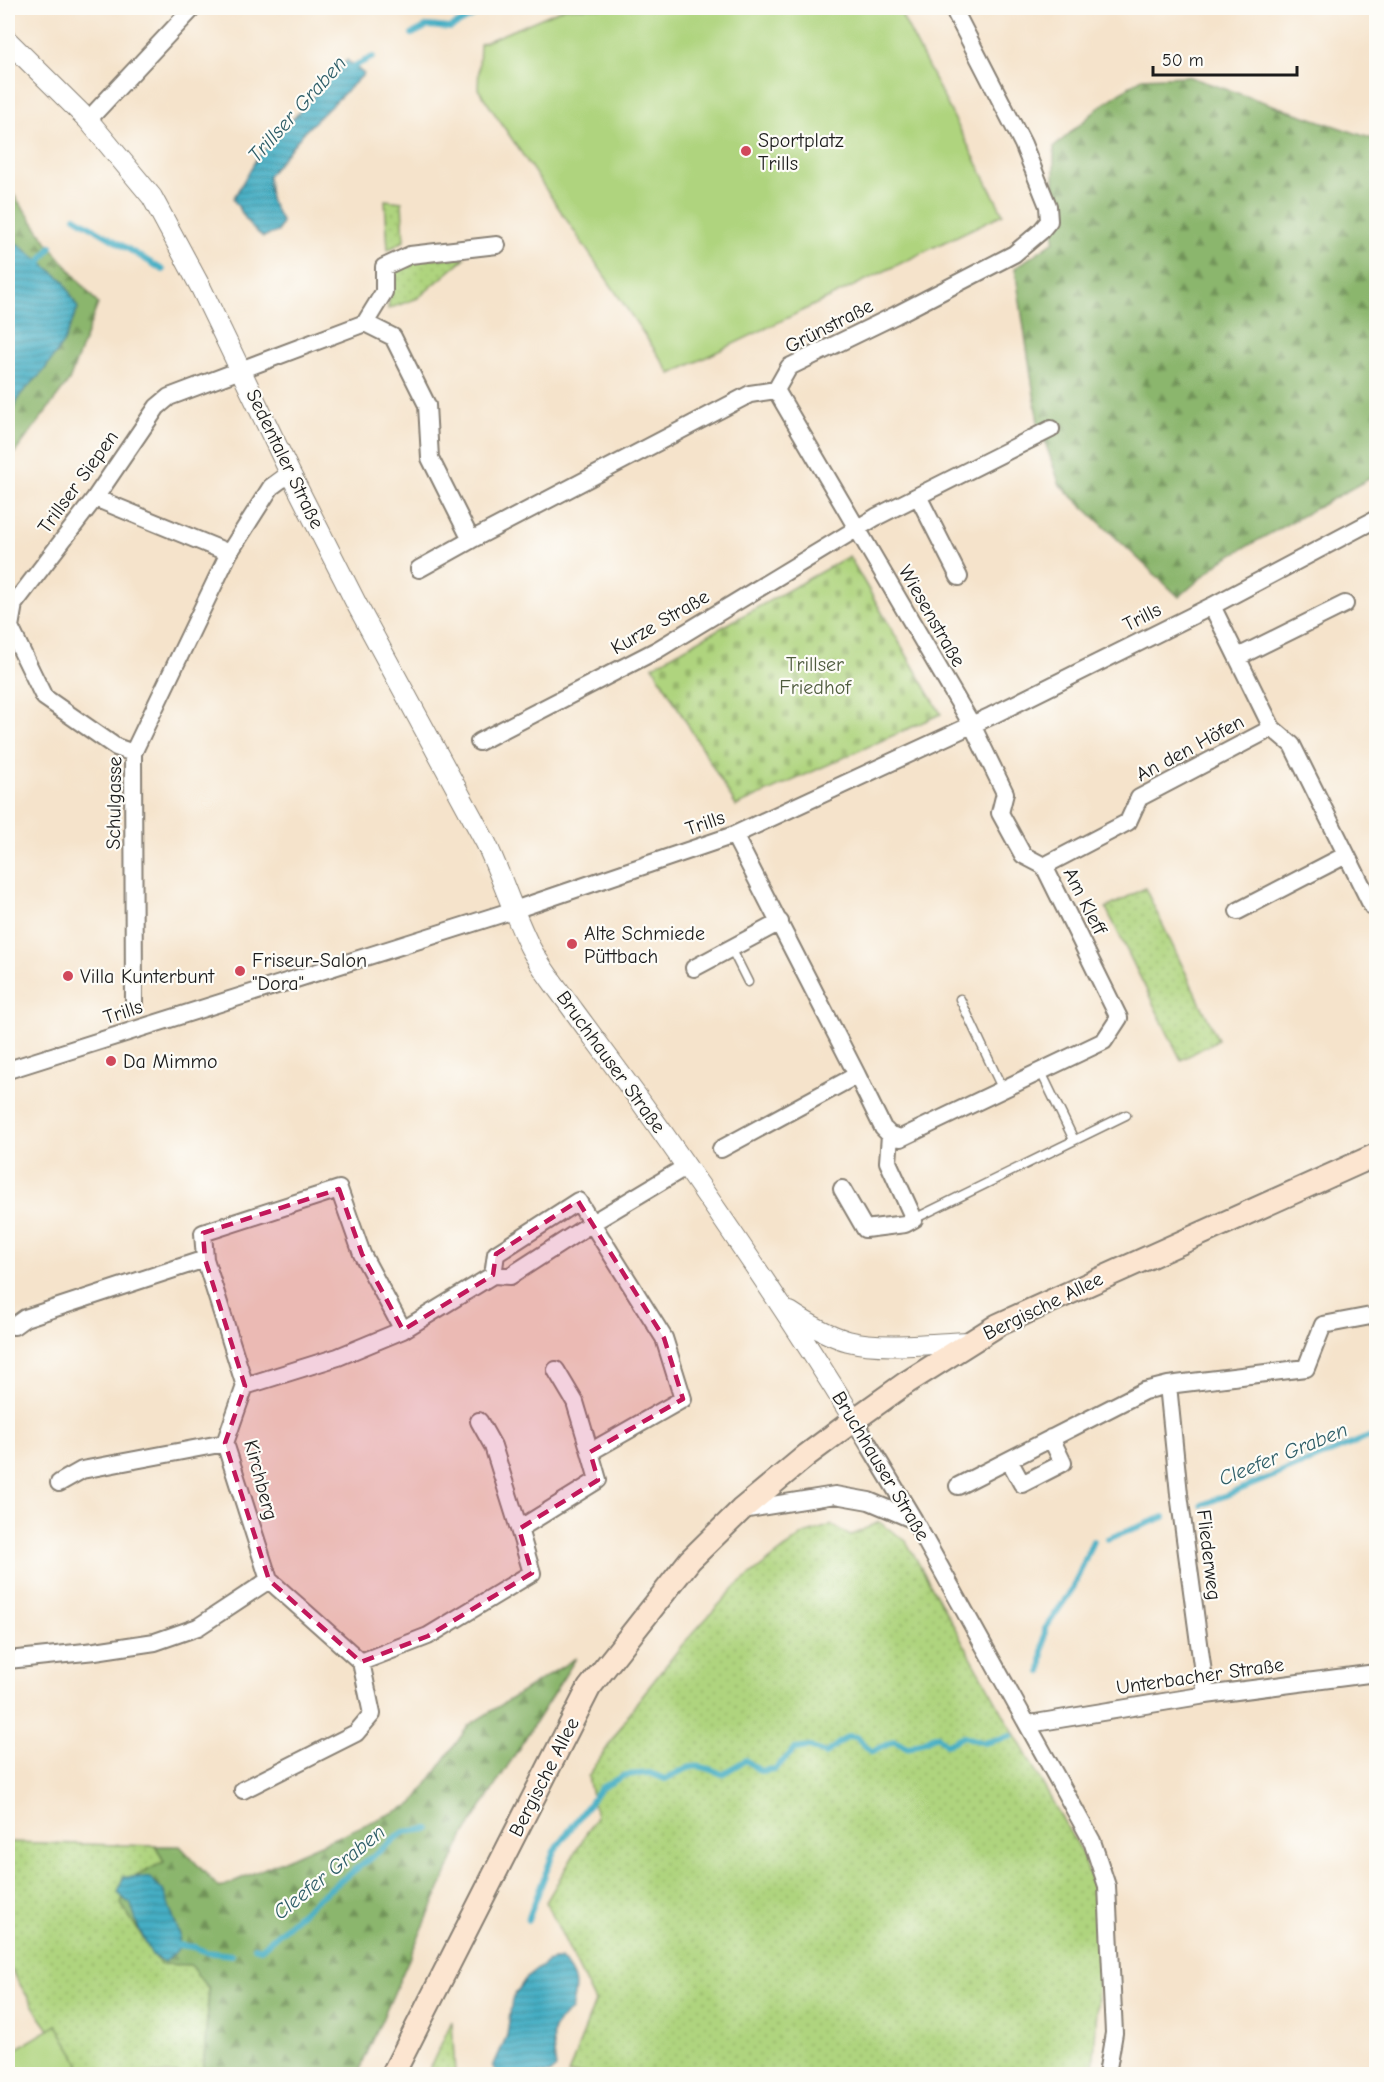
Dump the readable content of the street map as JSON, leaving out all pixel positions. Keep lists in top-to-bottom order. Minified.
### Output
{"streets":{"main road":["Bergische Allee"],"street":["Grünstraße","Sedentaler Straße","Trillser Siepen","Wiesenstraße","Trills","Kurze Straße","An den Höfen","Schulgasse","Am Kleff","Bruchhauser Straße","Kirchberg","Fliederweg","Unterbacher Straße"]},"crossings":[["Grünstraße","Wiesenstraße"],["Sedentaler Straße","Trillser Siepen"],["Sedentaler Straße","Trills"],["Sedentaler Straße","Schulgasse"],["Sedentaler Straße","Bruchhauser Straße"],["Trillser Siepen","Schulgasse"],["Wiesenstraße","Trills"],["Wiesenstraße","Kurze Straße"],["Wiesenstraße","Am Kleff"],["Trills","Am Kleff"],["Trills","Bruchhauser Straße"],["An den Höfen","Am Kleff"],["Bruchhauser Straße","Bergische Allee"],["Bruchhauser Straße","Unterbacher Straße"],["Fliederweg","Unterbacher Straße"]],"water":["Trillser Graben","Cleefer Graben"],"parks":["Trillser Friedhof"],"places":["Sportplatz Trills","Alte Schmiede Püttbach","Friseur-Salon \"Dora\"","Villa Kunterbunt","Da Mimmo"],"scale_bar":"50 m"}
